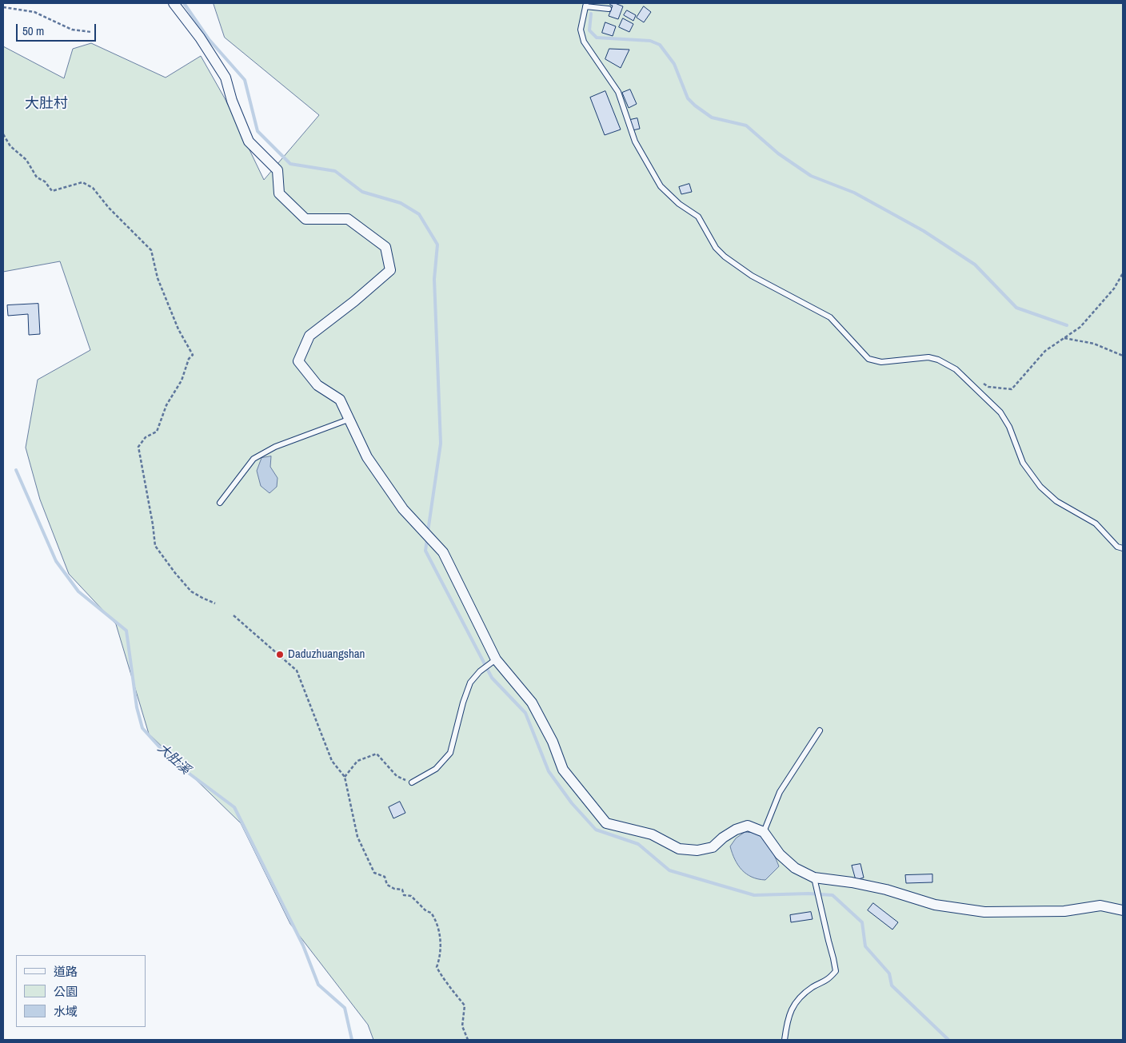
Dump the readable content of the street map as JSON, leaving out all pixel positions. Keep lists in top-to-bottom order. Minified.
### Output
{"districts":["大肚村"],"water":["大肚溪"],"places":["Daduzhuangshan"],"legend":["道路","公園","水域"],"scale_bar":"50 m"}
